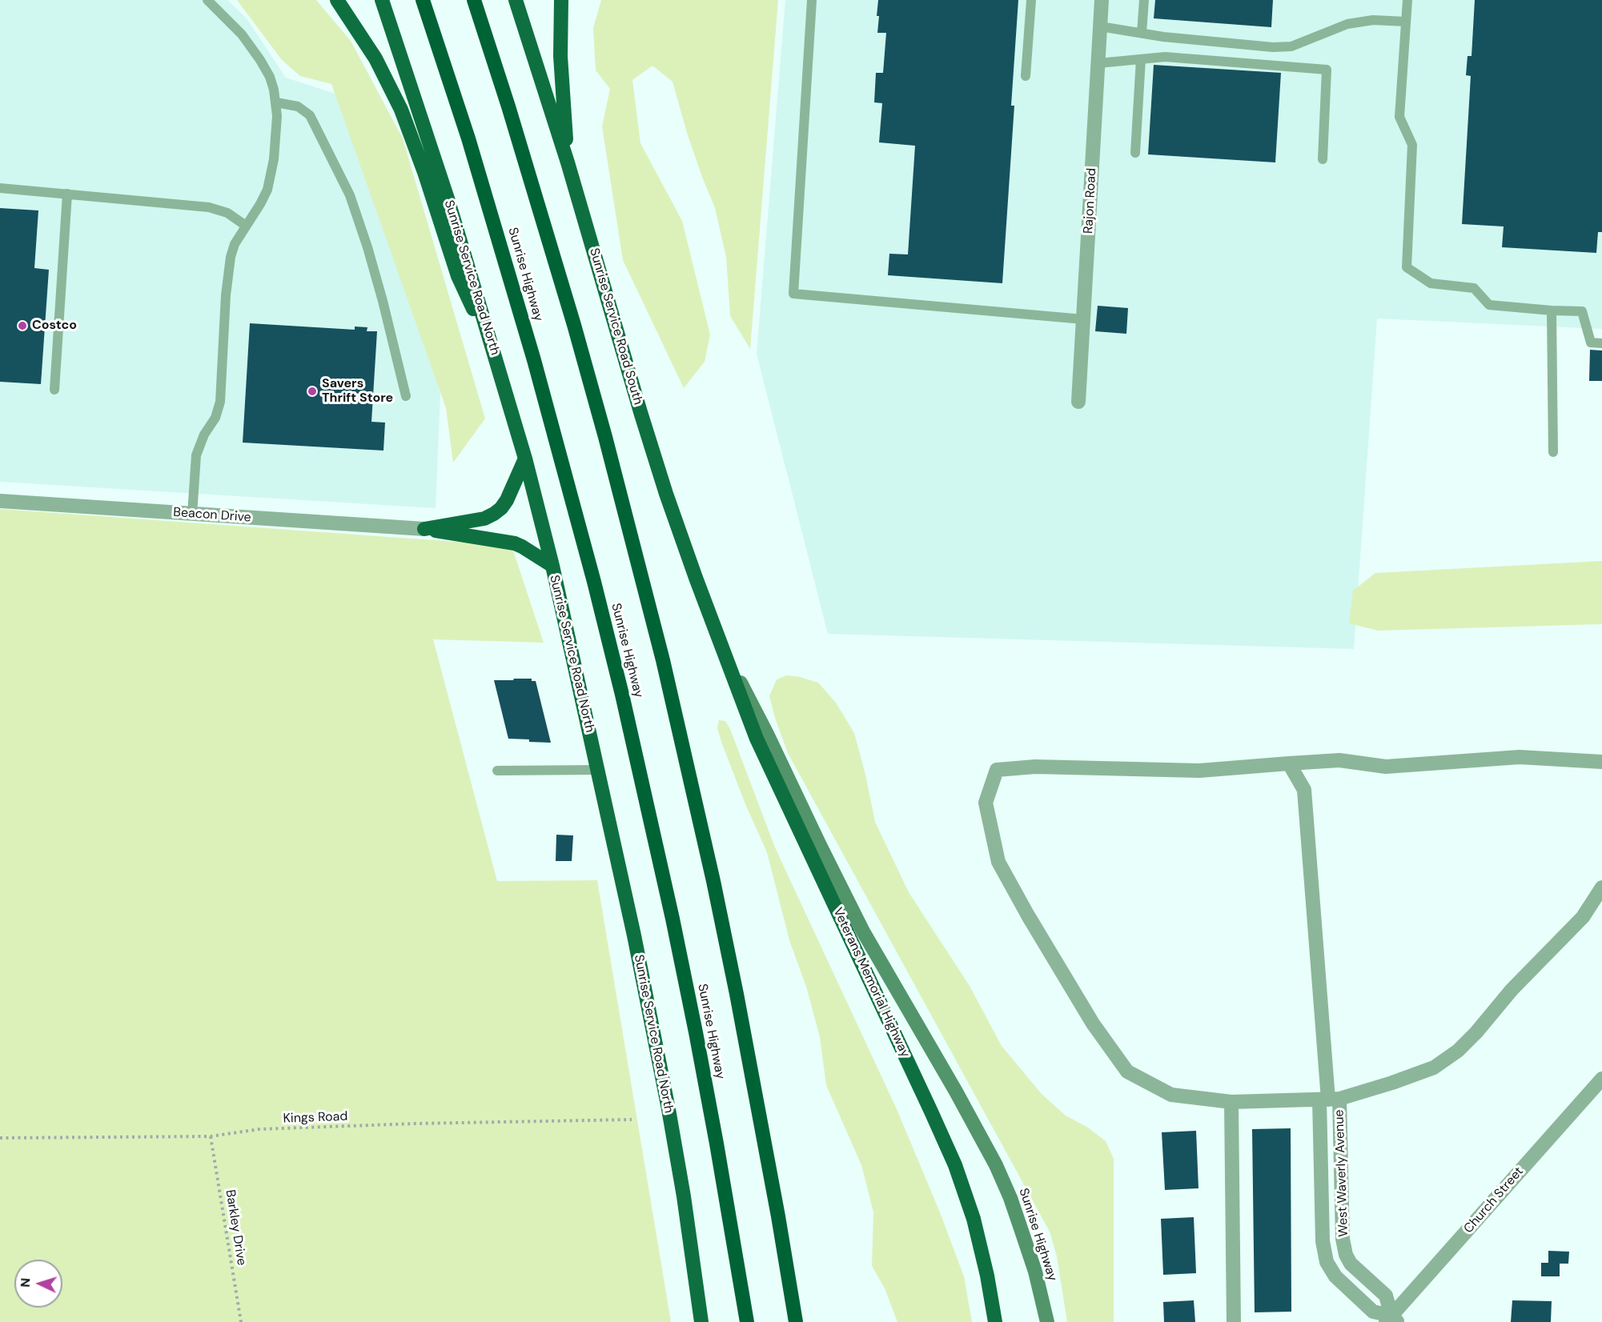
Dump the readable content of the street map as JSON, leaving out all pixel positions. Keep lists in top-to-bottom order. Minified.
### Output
{"streets":{"highway":["Sunrise Highway","Sunrise Service Road North","Sunrise Service Road South","Veterans Memorial Highway"],"street":["Rajon Road","Beacon Drive","West Waverly Avenue","Church Street"],"path":["Kings Road","Barkley Drive"]},"crossings":[["Sunrise Highway","Sunrise Service Road South"],["Sunrise Highway","Veterans Memorial Highway"],["Sunrise Service Road South","Veterans Memorial Highway"],["Kings Road","Barkley Drive"],["West Waverly Avenue","Church Street"]],"places":["Costco","Savers Thrift Store"],"north":"left"}
